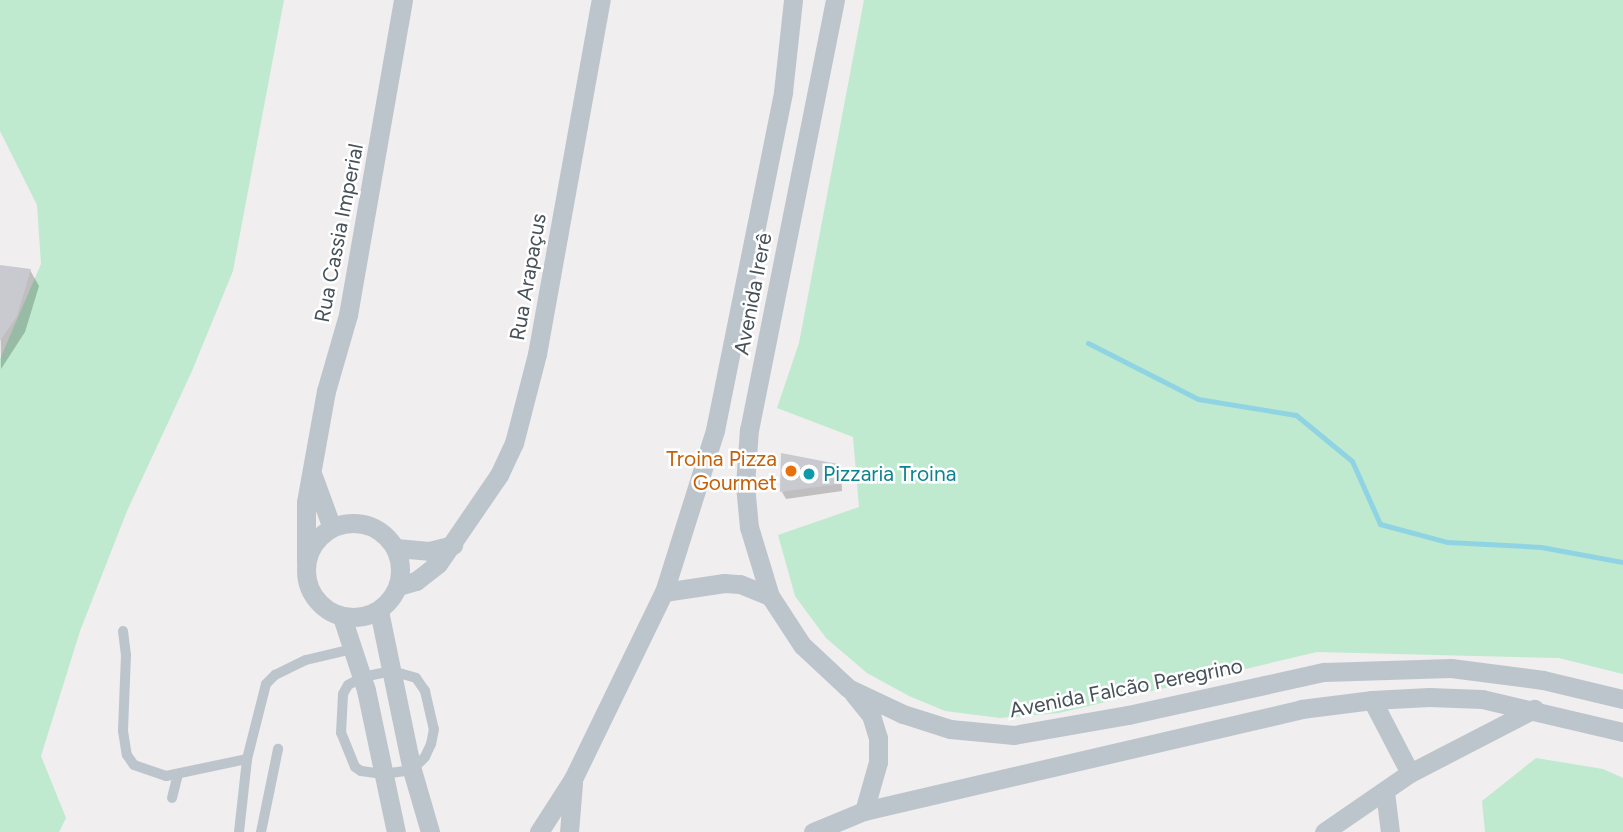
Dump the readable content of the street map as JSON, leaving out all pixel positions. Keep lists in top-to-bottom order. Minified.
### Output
{"streets":{"street":["Rua Cassia Imperial","Rua Arapaçus","Avenida Irerê","Avenida Falcão Peregrino"]},"crossings":[["Rua Cassia Imperial","Rua Arapaçus"],["Avenida Irerê","Avenida Falcão Peregrino"]],"places":["Troina Pizza Gourmet","Pizzaria Troina"]}
